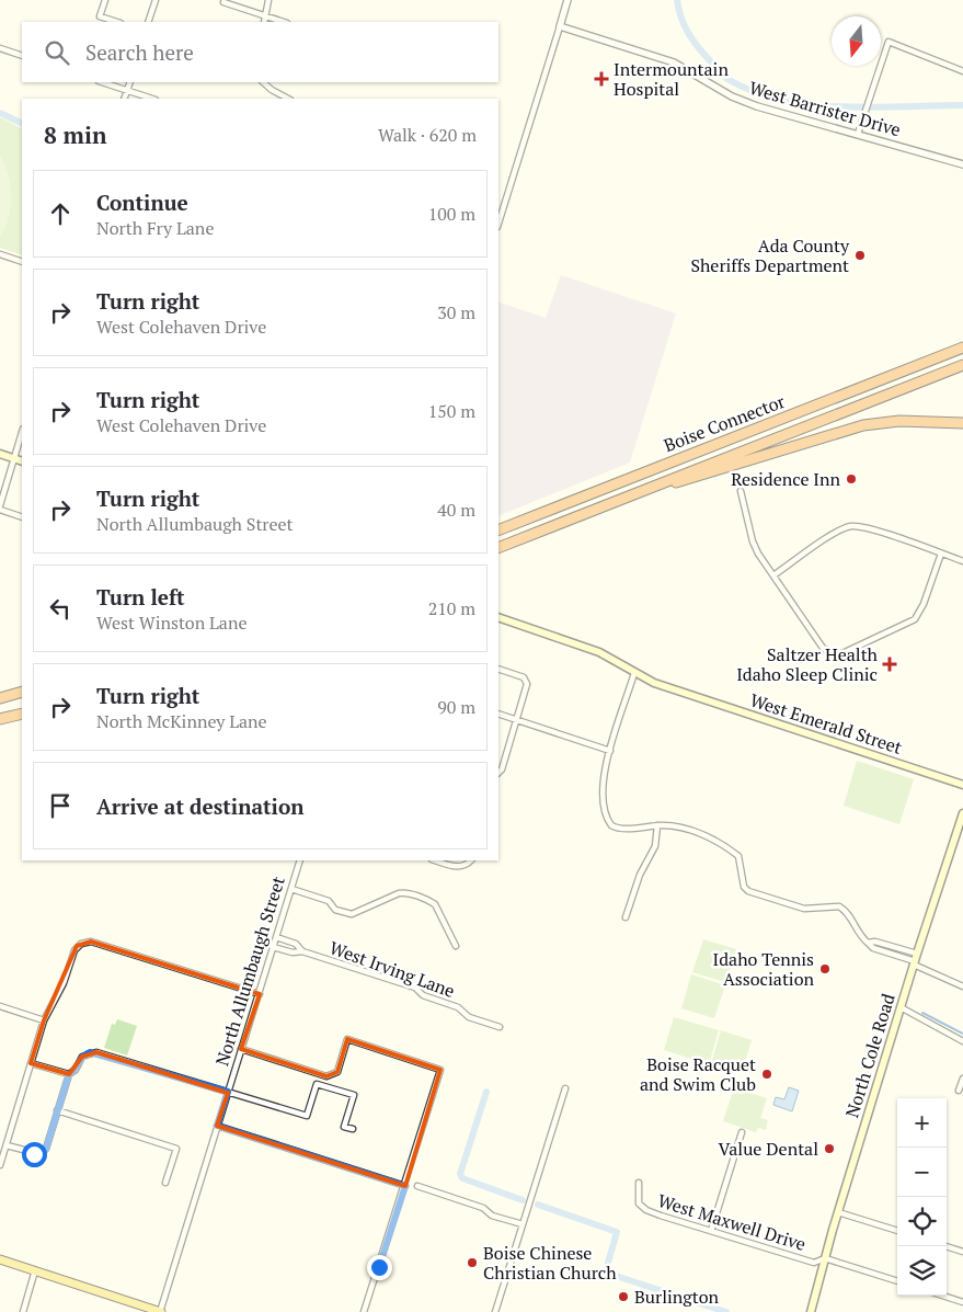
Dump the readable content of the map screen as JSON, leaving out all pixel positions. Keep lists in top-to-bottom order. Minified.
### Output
{"streets":{"highway":["Boise Connector"],"main road":["West Emerald Street","North Cole Road"],"street":["West Barrister Drive","West Irving Lane","North Allumbaugh Street","West Maxwell Drive"]},"crossings":[["West Irving Lane","North Allumbaugh Street"],["North Cole Road","West Maxwell Drive"]],"places":{"health":["Intermountain Hospital","Saltzer Health Idaho Sleep Clinic"],"other":["Ada County Sheriffs Department","Residence Inn","Idaho Tennis Association","Boise Racquet and Swim Club","Value Dental","Boise Chinese Christian Church","Burlington"]},"north":"bottom","page":{"search":"Search here","heading":["8 min","Walk · 620 m"],"list":[["Continue","North Fry Lane","100 m"],["Turn right","West Colehaven Drive","30 m"],["Turn right","West Colehaven Drive","150 m"],["Turn right","North Allumbaugh Street","40 m"],["Turn left","West Winston Lane","210 m"],["Turn right","North McKinney Lane","90 m"],"Arrive at destination"],"map_buttons":["+","−"]}}
